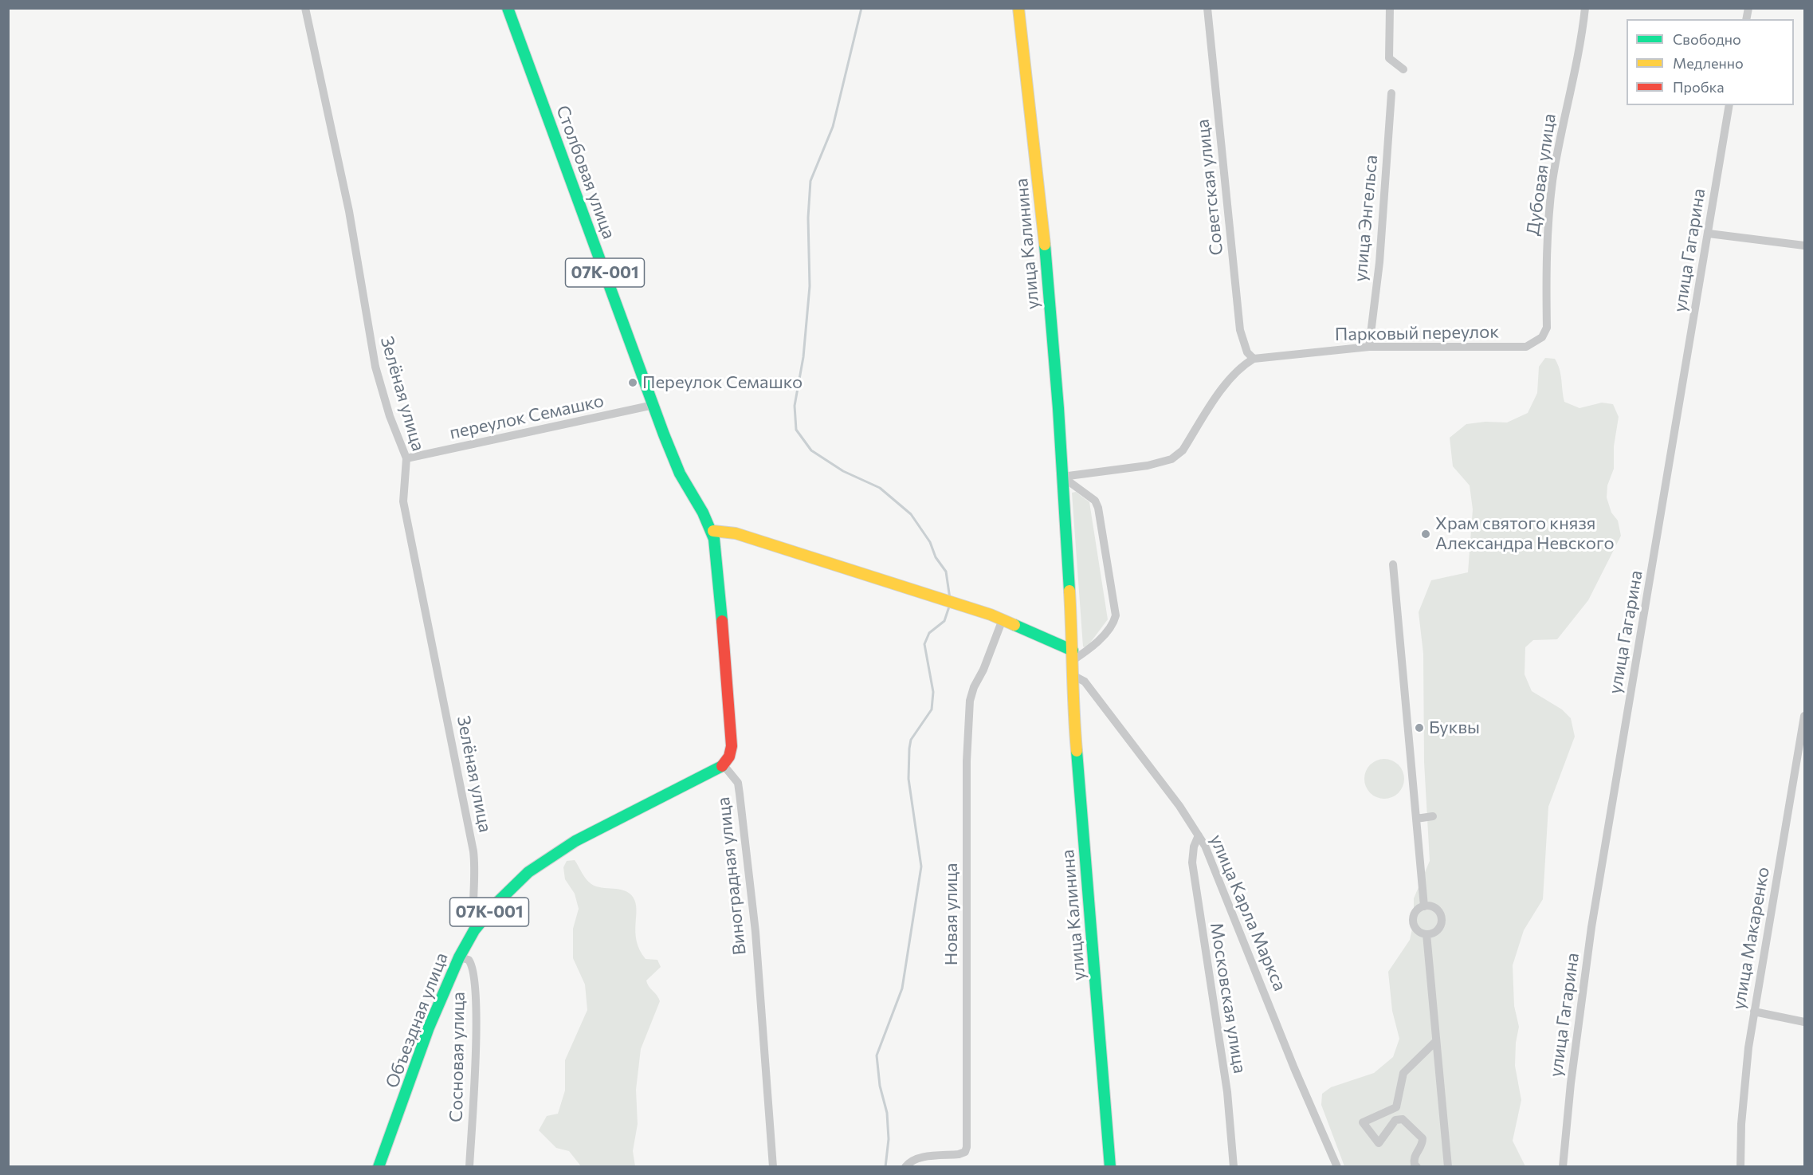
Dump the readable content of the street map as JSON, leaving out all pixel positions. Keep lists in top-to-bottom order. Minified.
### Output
{"streets":{"street":["Столбовая улица","Дубовая улица","Советская улица","улица Энгельса","улица Калинина","улица Гагарина","07К-001","Парковый переулок","Зелёная улица","переулок Семашко","Виноградная улица","улица Карла Маркса","Новая улица","улица Макаренко","Московская улица","Объездная улица","Сосновая улица"]},"crossings":[["Столбовая улица","07К-001"],["Столбовая улица","переулок Семашко"],["Дубовая улица","Парковый переулок"],["Советская улица","Парковый переулок"],["улица Энгельса","Парковый переулок"],["улица Калинина","Парковый переулок"],["улица Калинина","улица Карла Маркса"],["07К-001","Виноградная улица"],["07К-001","Объездная улица"],["Зелёная улица","переулок Семашко"],["Зелёная улица","Объездная улица"],["Виноградная улица","Объездная улица"],["улица Карла Маркса","Московская улица"],["Объездная улица","Сосновая улица"]],"places":["Переулок Семашко","Храм святого князя Александра Невского","Буквы"],"legend":["Свободно","Медленно","Пробка"]}
